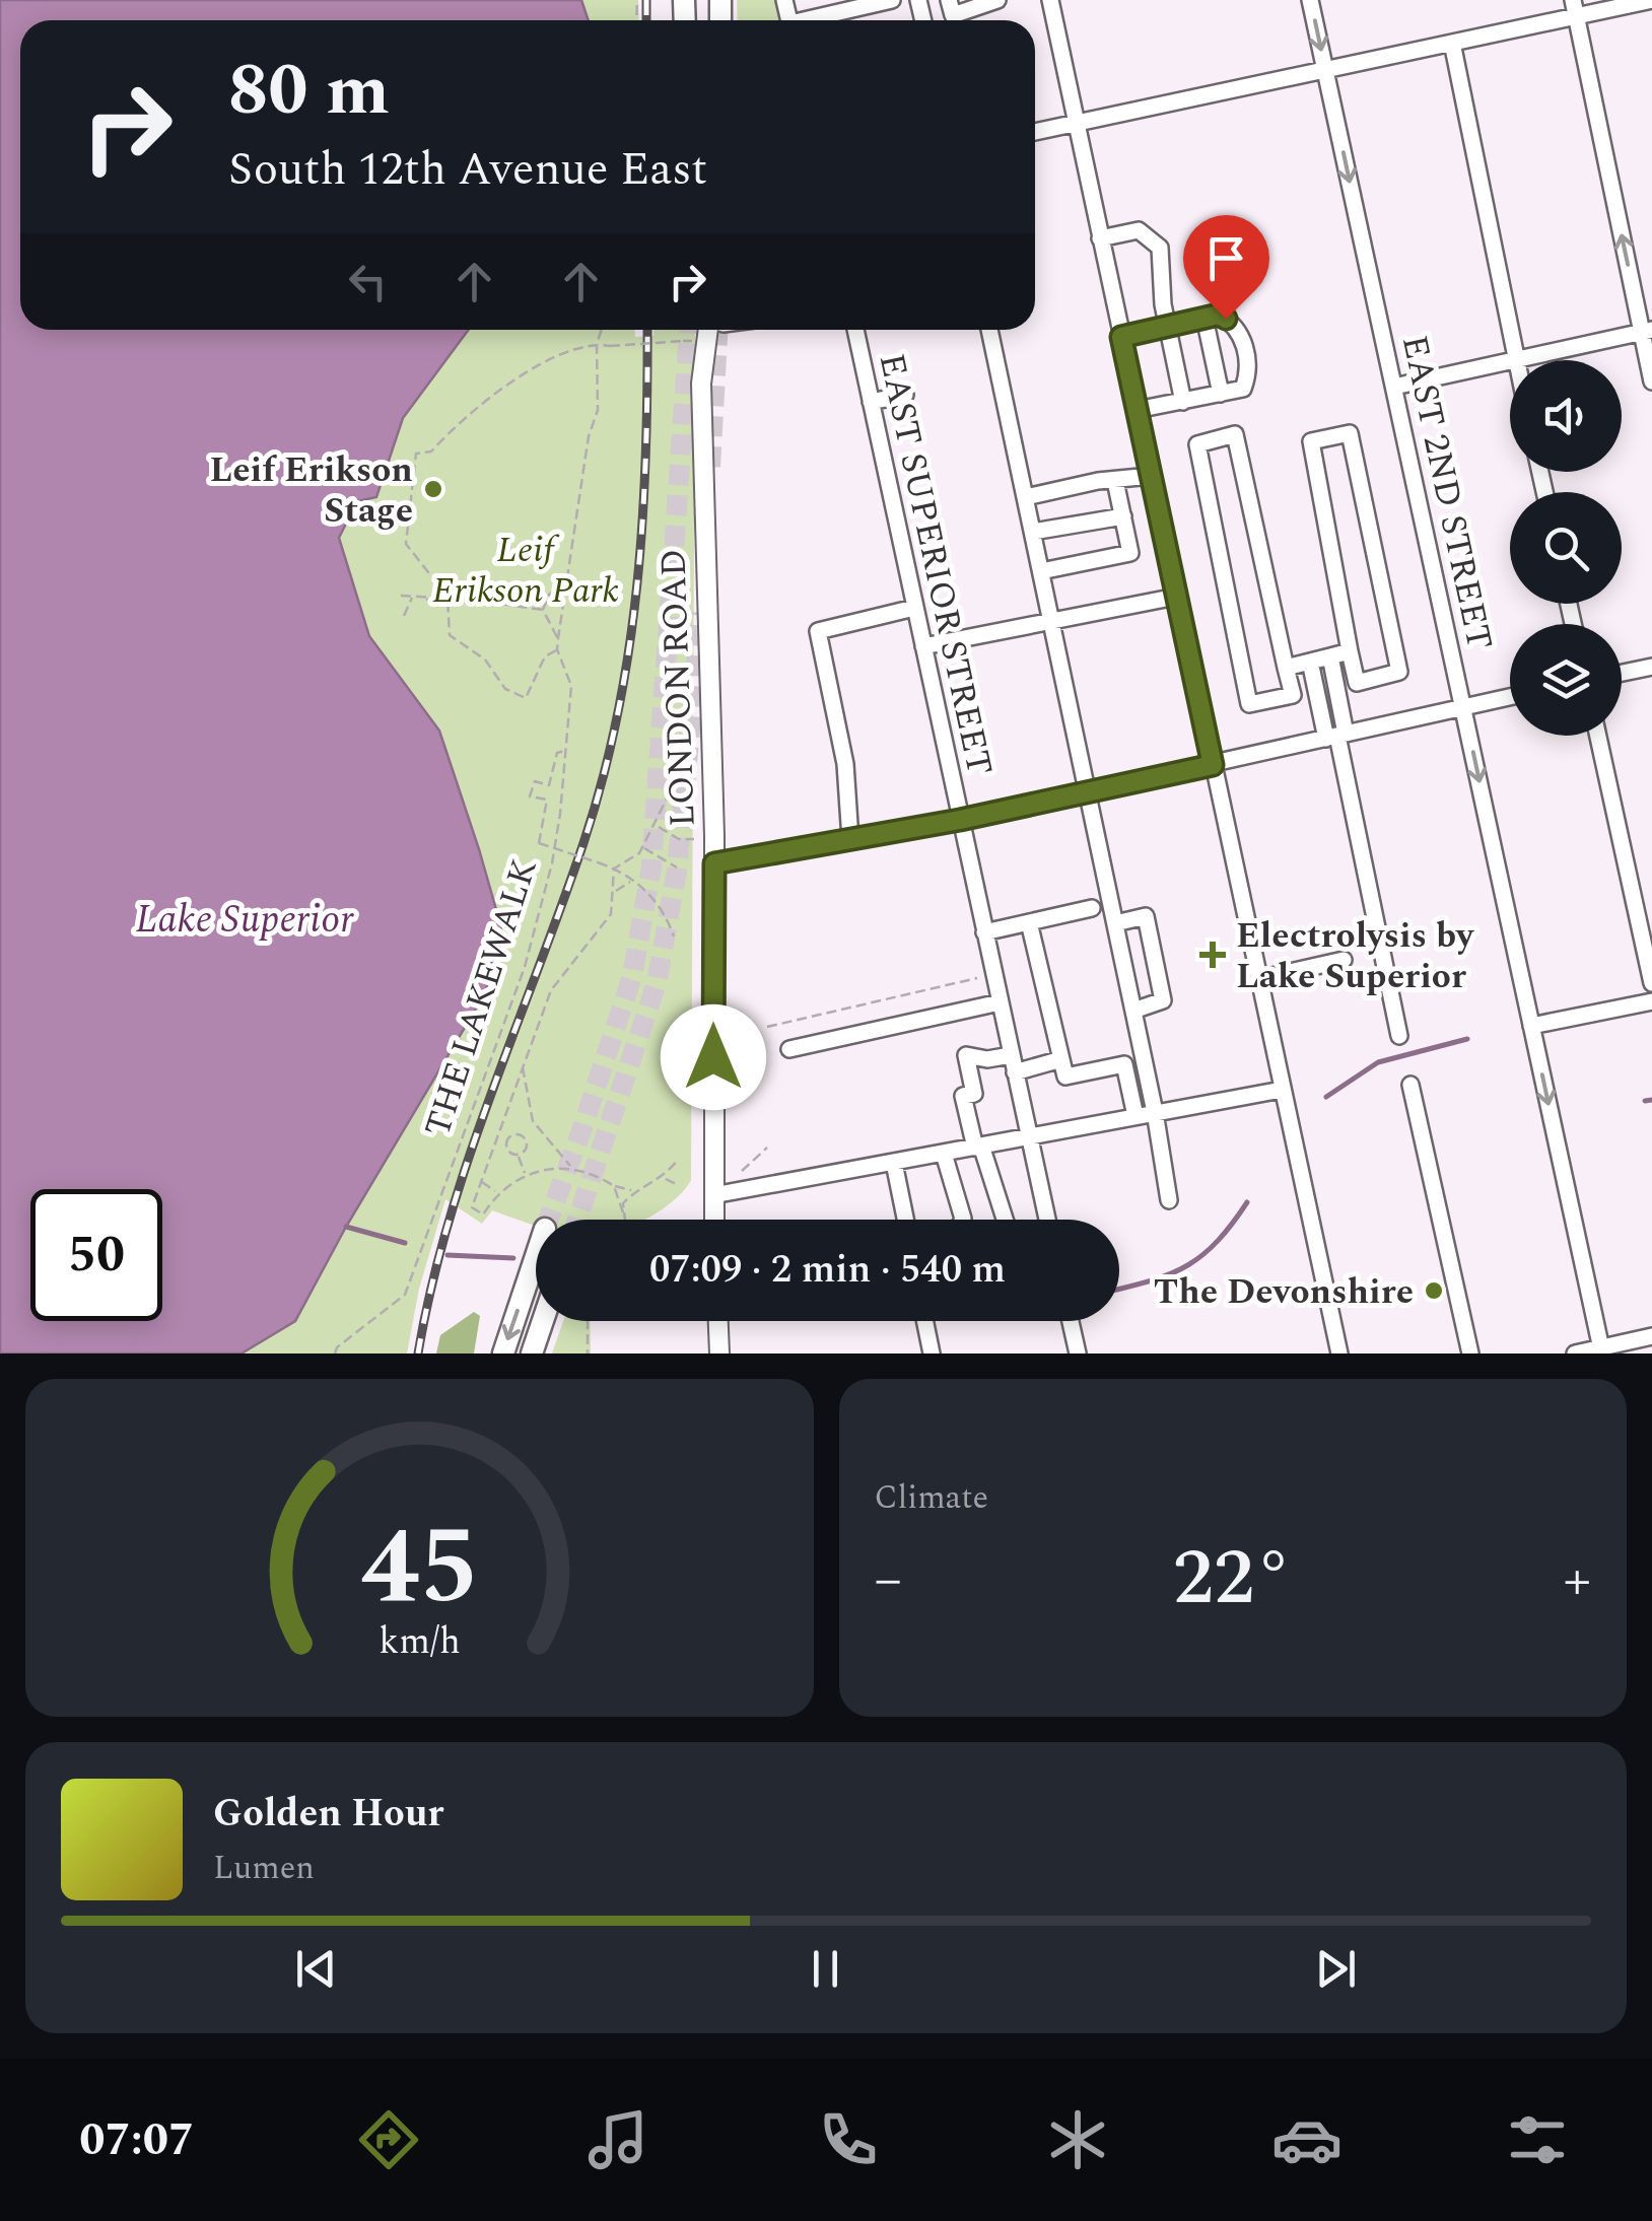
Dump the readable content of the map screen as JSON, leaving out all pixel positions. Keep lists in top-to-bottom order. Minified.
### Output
{"streets":{"main road":["LONDON ROAD"],"street":["EAST 2ND STREET","EAST SUPERIOR STREET"],"path":["THE LAKEWALK"]},"water":["Lake Superior"],"parks":["Leif Erikson Park"],"places":{"other":["Leif Erikson Stage","The Devonshire"],"health":["Electrolysis by Lake Superior"]},"page":{"turn":["80 m","South 12th Avenue East"],"limit":"50","trip":"07:09 · 2 min · 540 m","tile":"Climate","heat":["−","22°","+"],"song":["Golden Hour","Lumen"],"tabs":"07:07","gauge":["45","km/h"]}}
